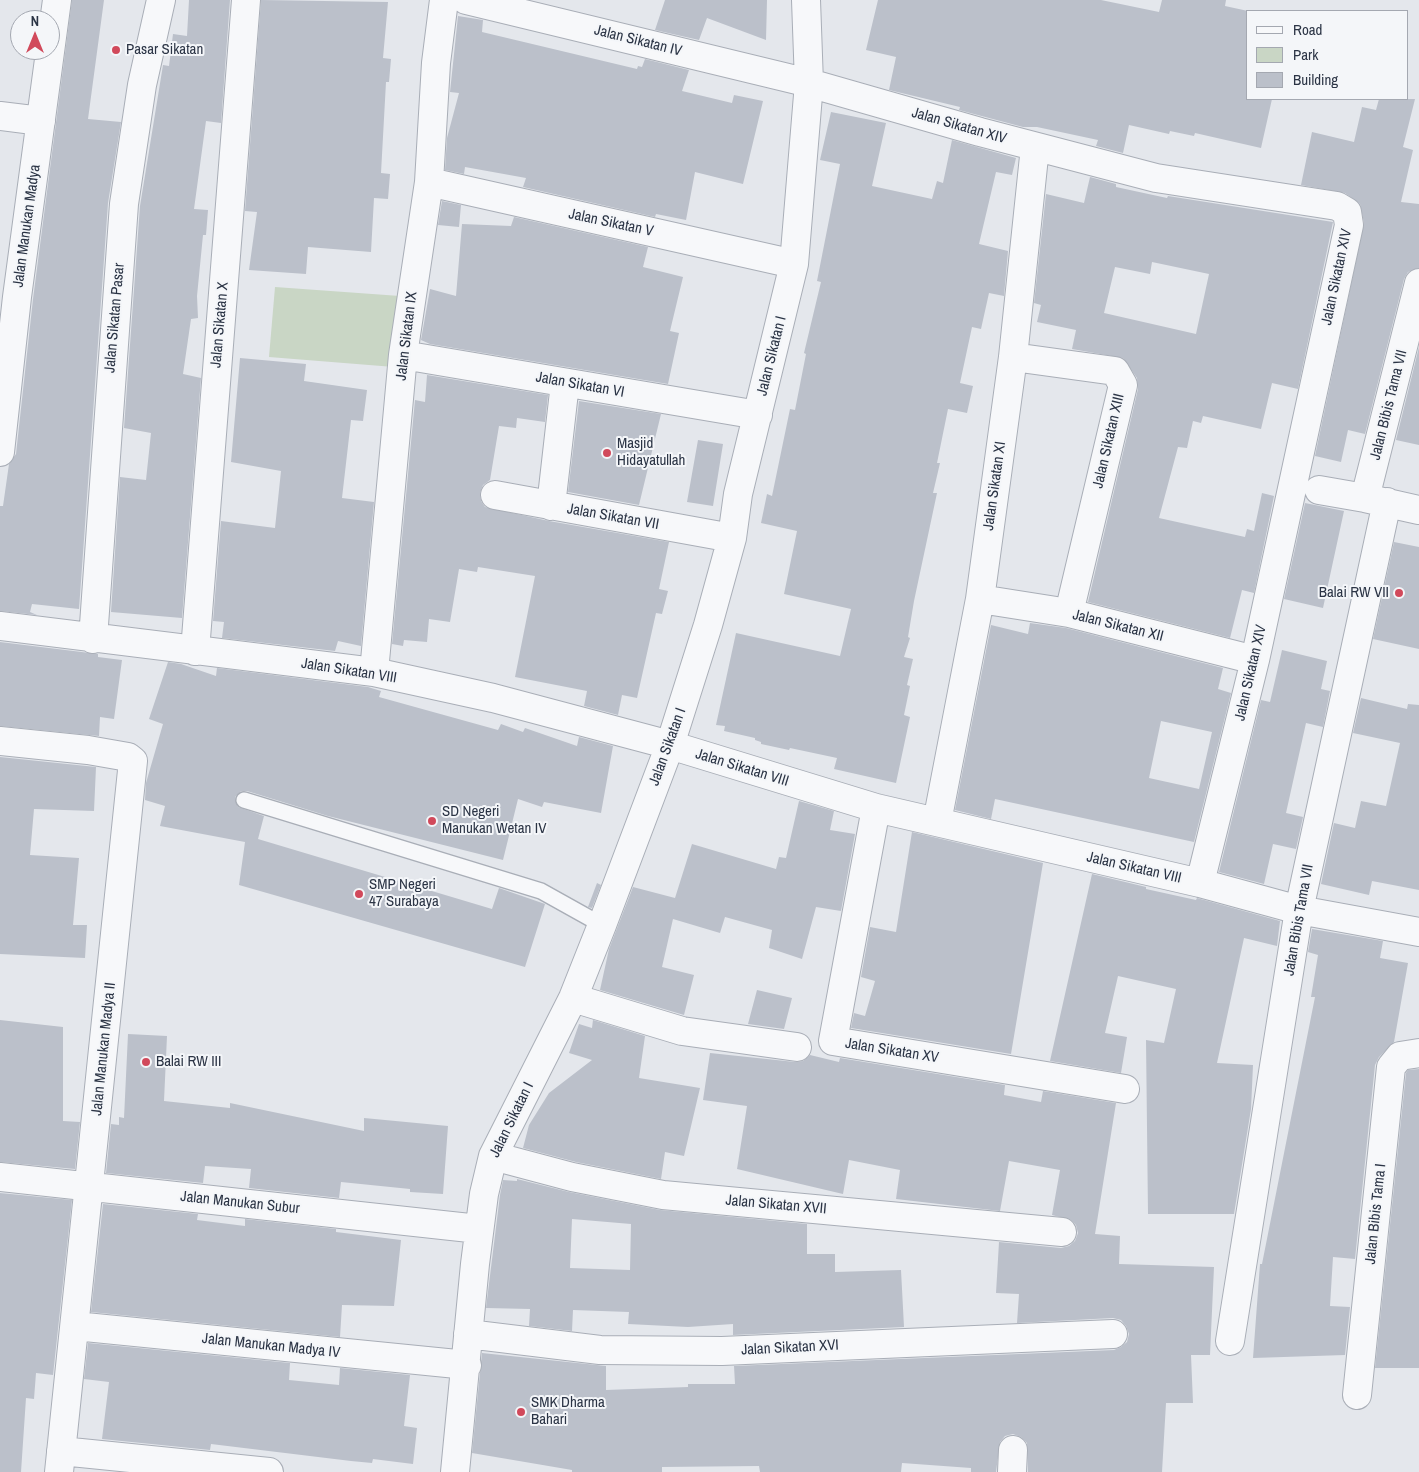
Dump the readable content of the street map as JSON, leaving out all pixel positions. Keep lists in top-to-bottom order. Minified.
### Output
{"streets":{"street":["Jalan Sikatan IV","Jalan Sikatan XIV","Jalan Sikatan V","Jalan Manukan Madya","Jalan Sikatan Pasar","Jalan Sikatan X","Jalan Sikatan IX","Jalan Sikatan I","Jalan Sikatan VI","Jalan Bibis Tama VII","Jalan Sikatan XIII","Jalan Sikatan XI","Jalan Sikatan VII","Jalan Sikatan XII","Jalan Sikatan VIII","Jalan Manukan Madya II","Jalan Sikatan XV","Jalan Manukan Subur","Jalan Sikatan XVII","Jalan Bibis Tama I","Jalan Manukan Madya IV","Jalan Sikatan XVI"]},"crossings":[["Jalan Sikatan IV","Jalan Sikatan XIV"],["Jalan Sikatan IV","Jalan Sikatan I"],["Jalan Sikatan XIV","Jalan Sikatan I"],["Jalan Sikatan XIV","Jalan Sikatan XI"],["Jalan Sikatan XIV","Jalan Sikatan XII"],["Jalan Sikatan XIV","Jalan Sikatan VIII"],["Jalan Sikatan V","Jalan Sikatan IX"],["Jalan Sikatan V","Jalan Sikatan I"],["Jalan Sikatan Pasar","Jalan Sikatan VIII"],["Jalan Sikatan X","Jalan Sikatan VIII"],["Jalan Sikatan IX","Jalan Sikatan VI"],["Jalan Sikatan IX","Jalan Sikatan VIII"],["Jalan Sikatan I","Jalan Sikatan VI"],["Jalan Sikatan I","Jalan Sikatan VII"],["Jalan Sikatan I","Jalan Sikatan VIII"],["Jalan Sikatan I","Jalan Manukan Subur"],["Jalan Sikatan I","Jalan Sikatan XVII"],["Jalan Sikatan I","Jalan Manukan Madya IV"],["Jalan Sikatan I","Jalan Sikatan XVI"],["Jalan Bibis Tama VII","Jalan Sikatan VIII"],["Jalan Sikatan XIII","Jalan Sikatan XI"],["Jalan Sikatan XIII","Jalan Sikatan XII"],["Jalan Sikatan XI","Jalan Sikatan XII"],["Jalan Sikatan XI","Jalan Sikatan VIII"],["Jalan Sikatan VIII","Jalan Sikatan XV"],["Jalan Manukan Madya II","Jalan Manukan Subur"],["Jalan Manukan Madya II","Jalan Manukan Madya IV"]],"places":["Pasar Sikatan","Masjid Hidayatullah","Balai RW VII","SD Negeri Manukan Wetan IV","SMP Negeri 47 Surabaya","Balai RW III","SMK Dharma Bahari"],"legend":["Road","Park","Building"],"north":"top"}
